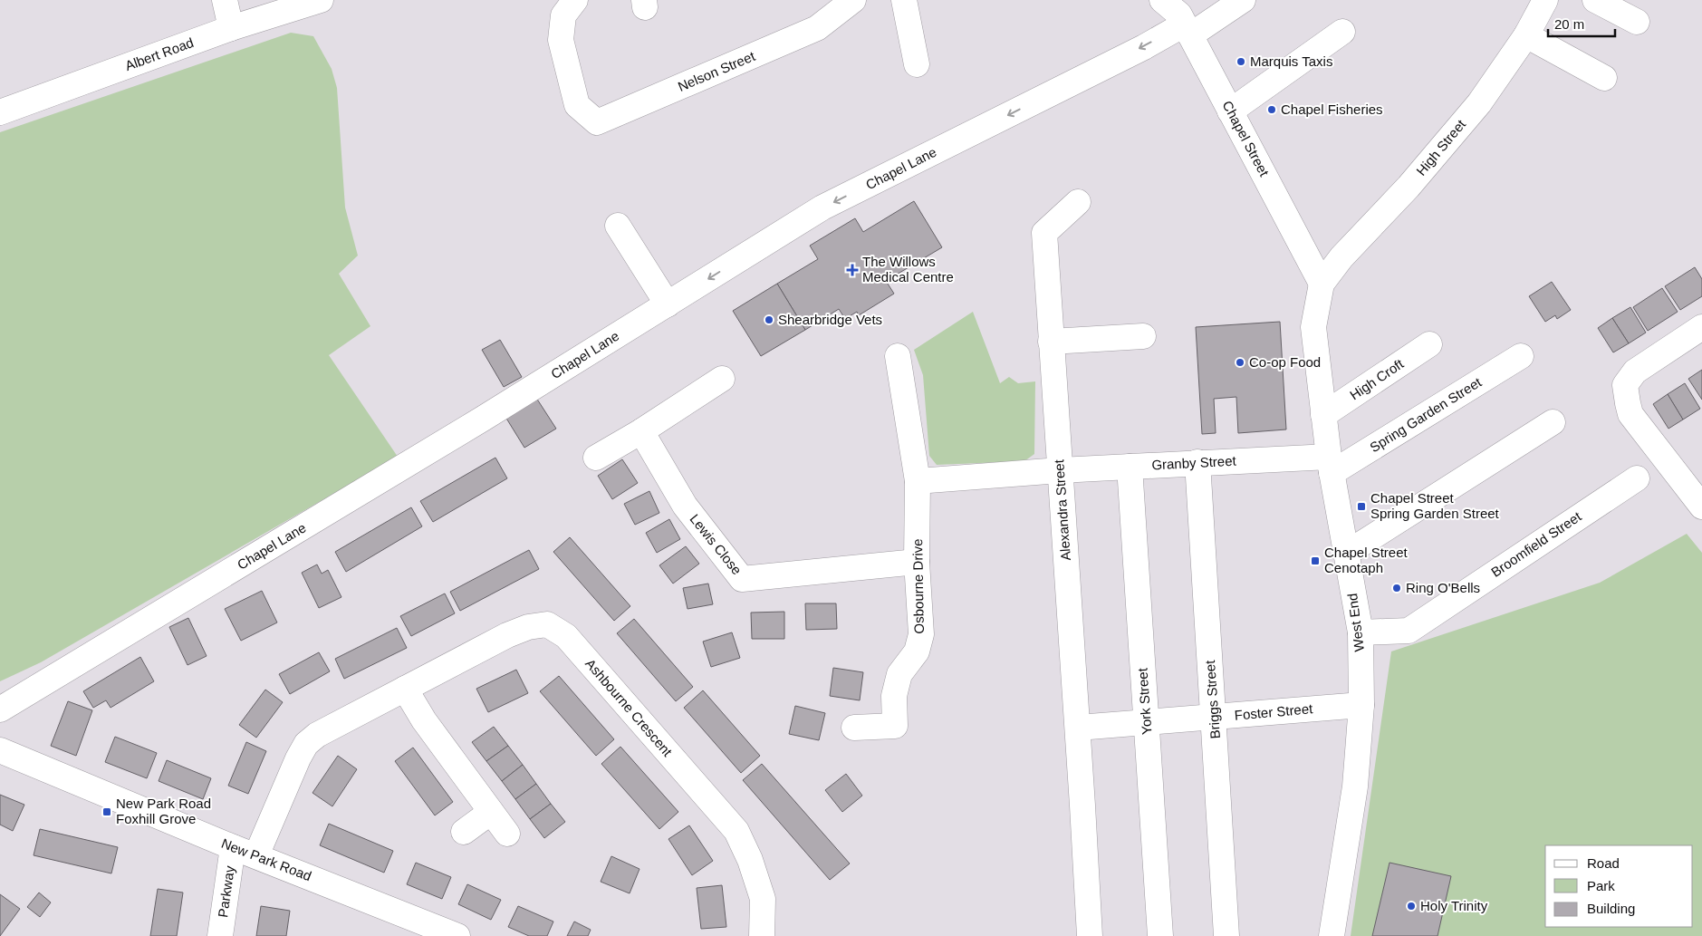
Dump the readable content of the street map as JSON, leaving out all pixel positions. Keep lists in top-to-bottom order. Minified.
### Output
{"streets":{"street":["Albert Road","Nelson Street","Chapel Street","High Street","Chapel Lane","High Croft","Spring Garden Street","Granby Street","Alexandra Street","Lewis Close","Broomfield Street","Osbourne Drive","West End","Briggs Street","York Street","Ashbourne Crescent","Foster Street","New Park Road","Parkway"]},"crossings":[["Chapel Street","High Street"],["Chapel Street","Chapel Lane"],["Chapel Street","West End"],["High Street","West End"],["High Croft","West End"],["Spring Garden Street","Granby Street"],["Spring Garden Street","West End"],["Granby Street","Alexandra Street"],["Granby Street","West End"],["Granby Street","Briggs Street"],["Granby Street","York Street"],["Alexandra Street","Foster Street"],["Lewis Close","Osbourne Drive"],["Broomfield Street","West End"],["West End","Foster Street"],["Briggs Street","Foster Street"],["York Street","Foster Street"],["Ashbourne Crescent","New Park Road"],["New Park Road","Parkway"]],"one_way":["Chapel Lane"],"places":{"other":["Marquis Taxis","Chapel Fisheries","Shearbridge Vets","Co-op Food","Ring O'Bells","Holy Trinity"],"health":["The Willows Medical Centre"],"transit":["Chapel Street Spring Garden Street","Chapel Street Cenotaph","New Park Road Foxhill Grove"]},"legend":["Road","Park","Building"],"scale_bar":"20 m"}
